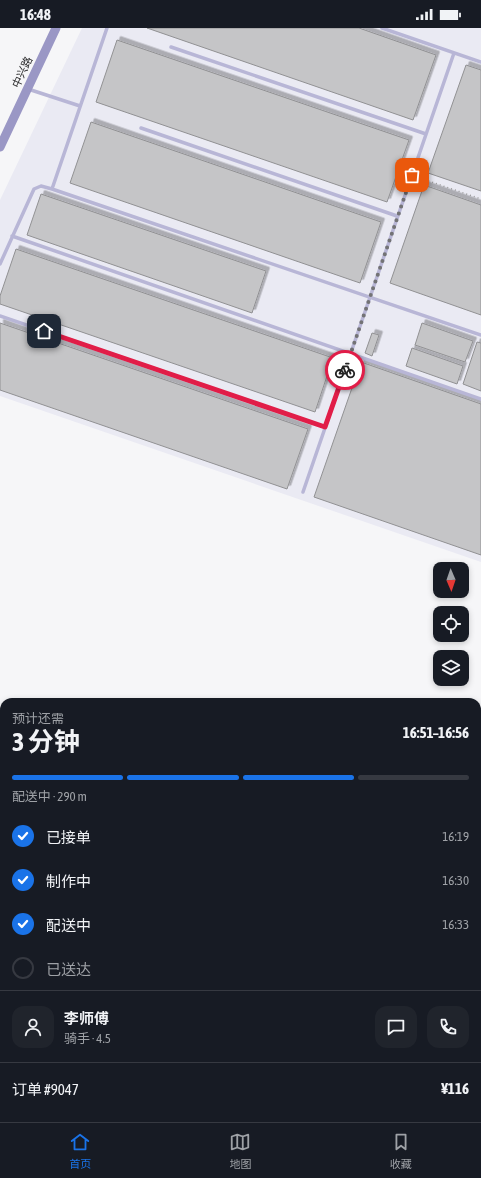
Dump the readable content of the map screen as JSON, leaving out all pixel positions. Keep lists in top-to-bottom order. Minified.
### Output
{"streets":{"street":["中兴路"]},"north":"bottom","page":{"status":"16:48","heading":["3 分钟","预计还需","16:51–16:56"],"panel":["李师傅","骑手 · 4.5","订单 #9047","¥116"],"bar":"配送中 · 290 m","list":[["已接单","16:19"],["制作中","16:30"],["配送中","16:33"],"已送达"],"tabs":["首页","地图","收藏"]}}
